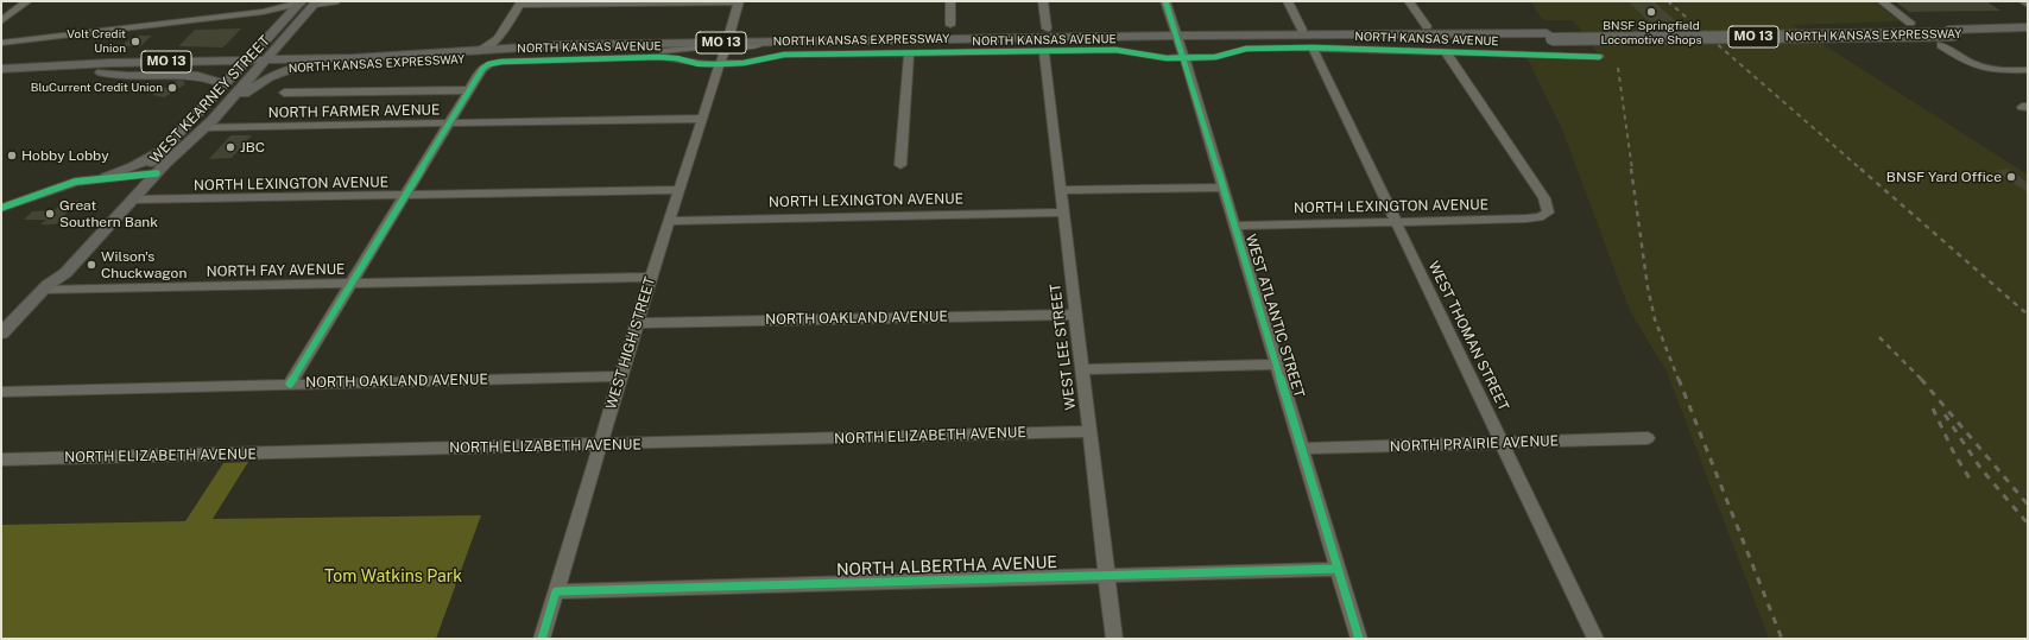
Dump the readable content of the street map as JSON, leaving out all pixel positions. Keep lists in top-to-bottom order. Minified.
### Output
{"streets":{"main road":["NORTH KANSAS EXPRESSWAY","MO 13","WEST KEARNEY STREET"],"street":["NORTH KANSAS AVENUE","NORTH FARMER AVENUE","NORTH LEXINGTON AVENUE","NORTH FAY AVENUE","WEST ATLANTIC STREET","NORTH OAKLAND AVENUE","WEST THOMAN STREET","WEST HIGH STREET","WEST LEE STREET","NORTH ELIZABETH AVENUE","NORTH PRAIRIE AVENUE","NORTH ALBERTHA AVENUE"]},"crossings":[["NORTH KANSAS EXPRESSWAY","WEST KEARNEY STREET"],["NORTH KANSAS EXPRESSWAY","WEST ATLANTIC STREET"],["NORTH KANSAS EXPRESSWAY","WEST HIGH STREET"],["NORTH KANSAS AVENUE","NORTH LEXINGTON AVENUE"],["NORTH KANSAS AVENUE","WEST ATLANTIC STREET"],["NORTH KANSAS AVENUE","WEST THOMAN STREET"],["NORTH KANSAS AVENUE","WEST HIGH STREET"],["NORTH KANSAS AVENUE","WEST LEE STREET"],["WEST KEARNEY STREET","NORTH FARMER AVENUE"],["WEST KEARNEY STREET","NORTH LEXINGTON AVENUE"],["WEST KEARNEY STREET","NORTH FAY AVENUE"],["NORTH FARMER AVENUE","WEST HIGH STREET"],["NORTH LEXINGTON AVENUE","WEST ATLANTIC STREET"],["NORTH LEXINGTON AVENUE","WEST THOMAN STREET"],["NORTH LEXINGTON AVENUE","WEST HIGH STREET"],["NORTH LEXINGTON AVENUE","WEST LEE STREET"],["NORTH FAY AVENUE","WEST HIGH STREET"],["WEST ATLANTIC STREET","NORTH PRAIRIE AVENUE"],["WEST ATLANTIC STREET","NORTH ALBERTHA AVENUE"],["NORTH OAKLAND AVENUE","WEST HIGH STREET"],["NORTH OAKLAND AVENUE","WEST LEE STREET"],["WEST THOMAN STREET","NORTH PRAIRIE AVENUE"],["WEST HIGH STREET","NORTH ELIZABETH AVENUE"],["WEST HIGH STREET","NORTH ALBERTHA AVENUE"],["WEST LEE STREET","NORTH ELIZABETH AVENUE"],["WEST LEE STREET","NORTH ALBERTHA AVENUE"]],"parks":["Tom Watkins Park"],"places":["BNSF Springfield Locomotive Shops","Volt Credit Union","BluCurrent Credit Union","JBC","Hobby Lobby","BNSF Yard Office","Great Southern Bank","Wilson's Chuckwagon"]}
